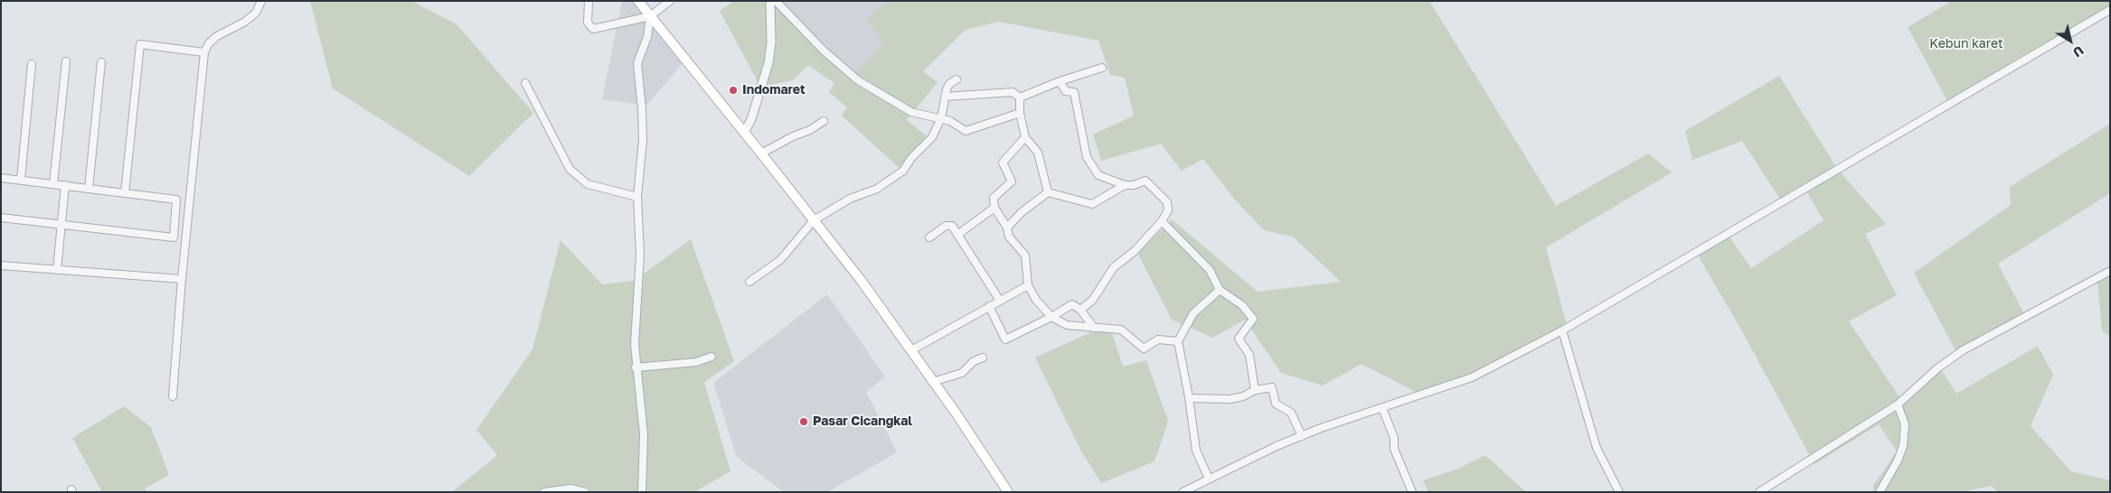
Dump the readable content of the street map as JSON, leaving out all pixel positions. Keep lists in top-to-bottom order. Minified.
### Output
{"parks":["Kebun karet"],"places":["Indomaret","Pasar Cicangkal"],"north":"bottom right"}
